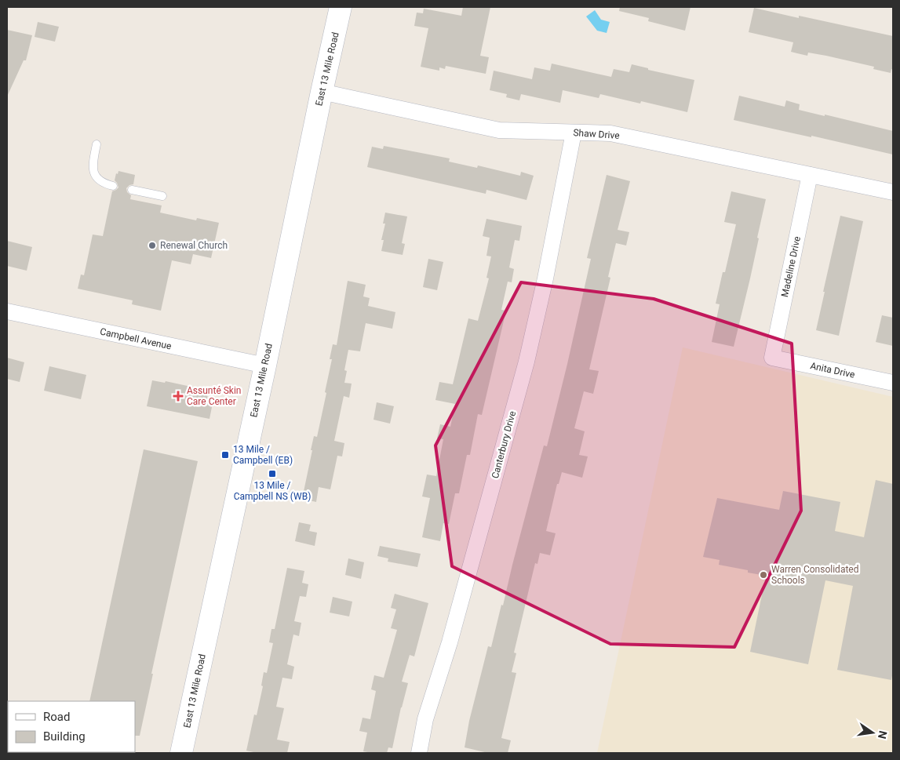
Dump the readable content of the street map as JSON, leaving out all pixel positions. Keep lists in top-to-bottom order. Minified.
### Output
{"streets":{"main road":["East 13 Mile Road"],"street":["Shaw Drive","Madeline Drive","Campbell Avenue","Anita Drive","Canterbury Drive"]},"crossings":[["East 13 Mile Road","Shaw Drive"],["East 13 Mile Road","Campbell Avenue"],["Shaw Drive","Madeline Drive"],["Shaw Drive","Canterbury Drive"],["Madeline Drive","Anita Drive"]],"places":{"other":["Renewal Church","Warren Consolidated Schools"],"health":["Assunté Skin Care Center"],"transit":["13 Mile / Campbell (EB)","13 Mile / Campbell NS (WB)"]},"legend":["Road","Building"],"north":"right"}
